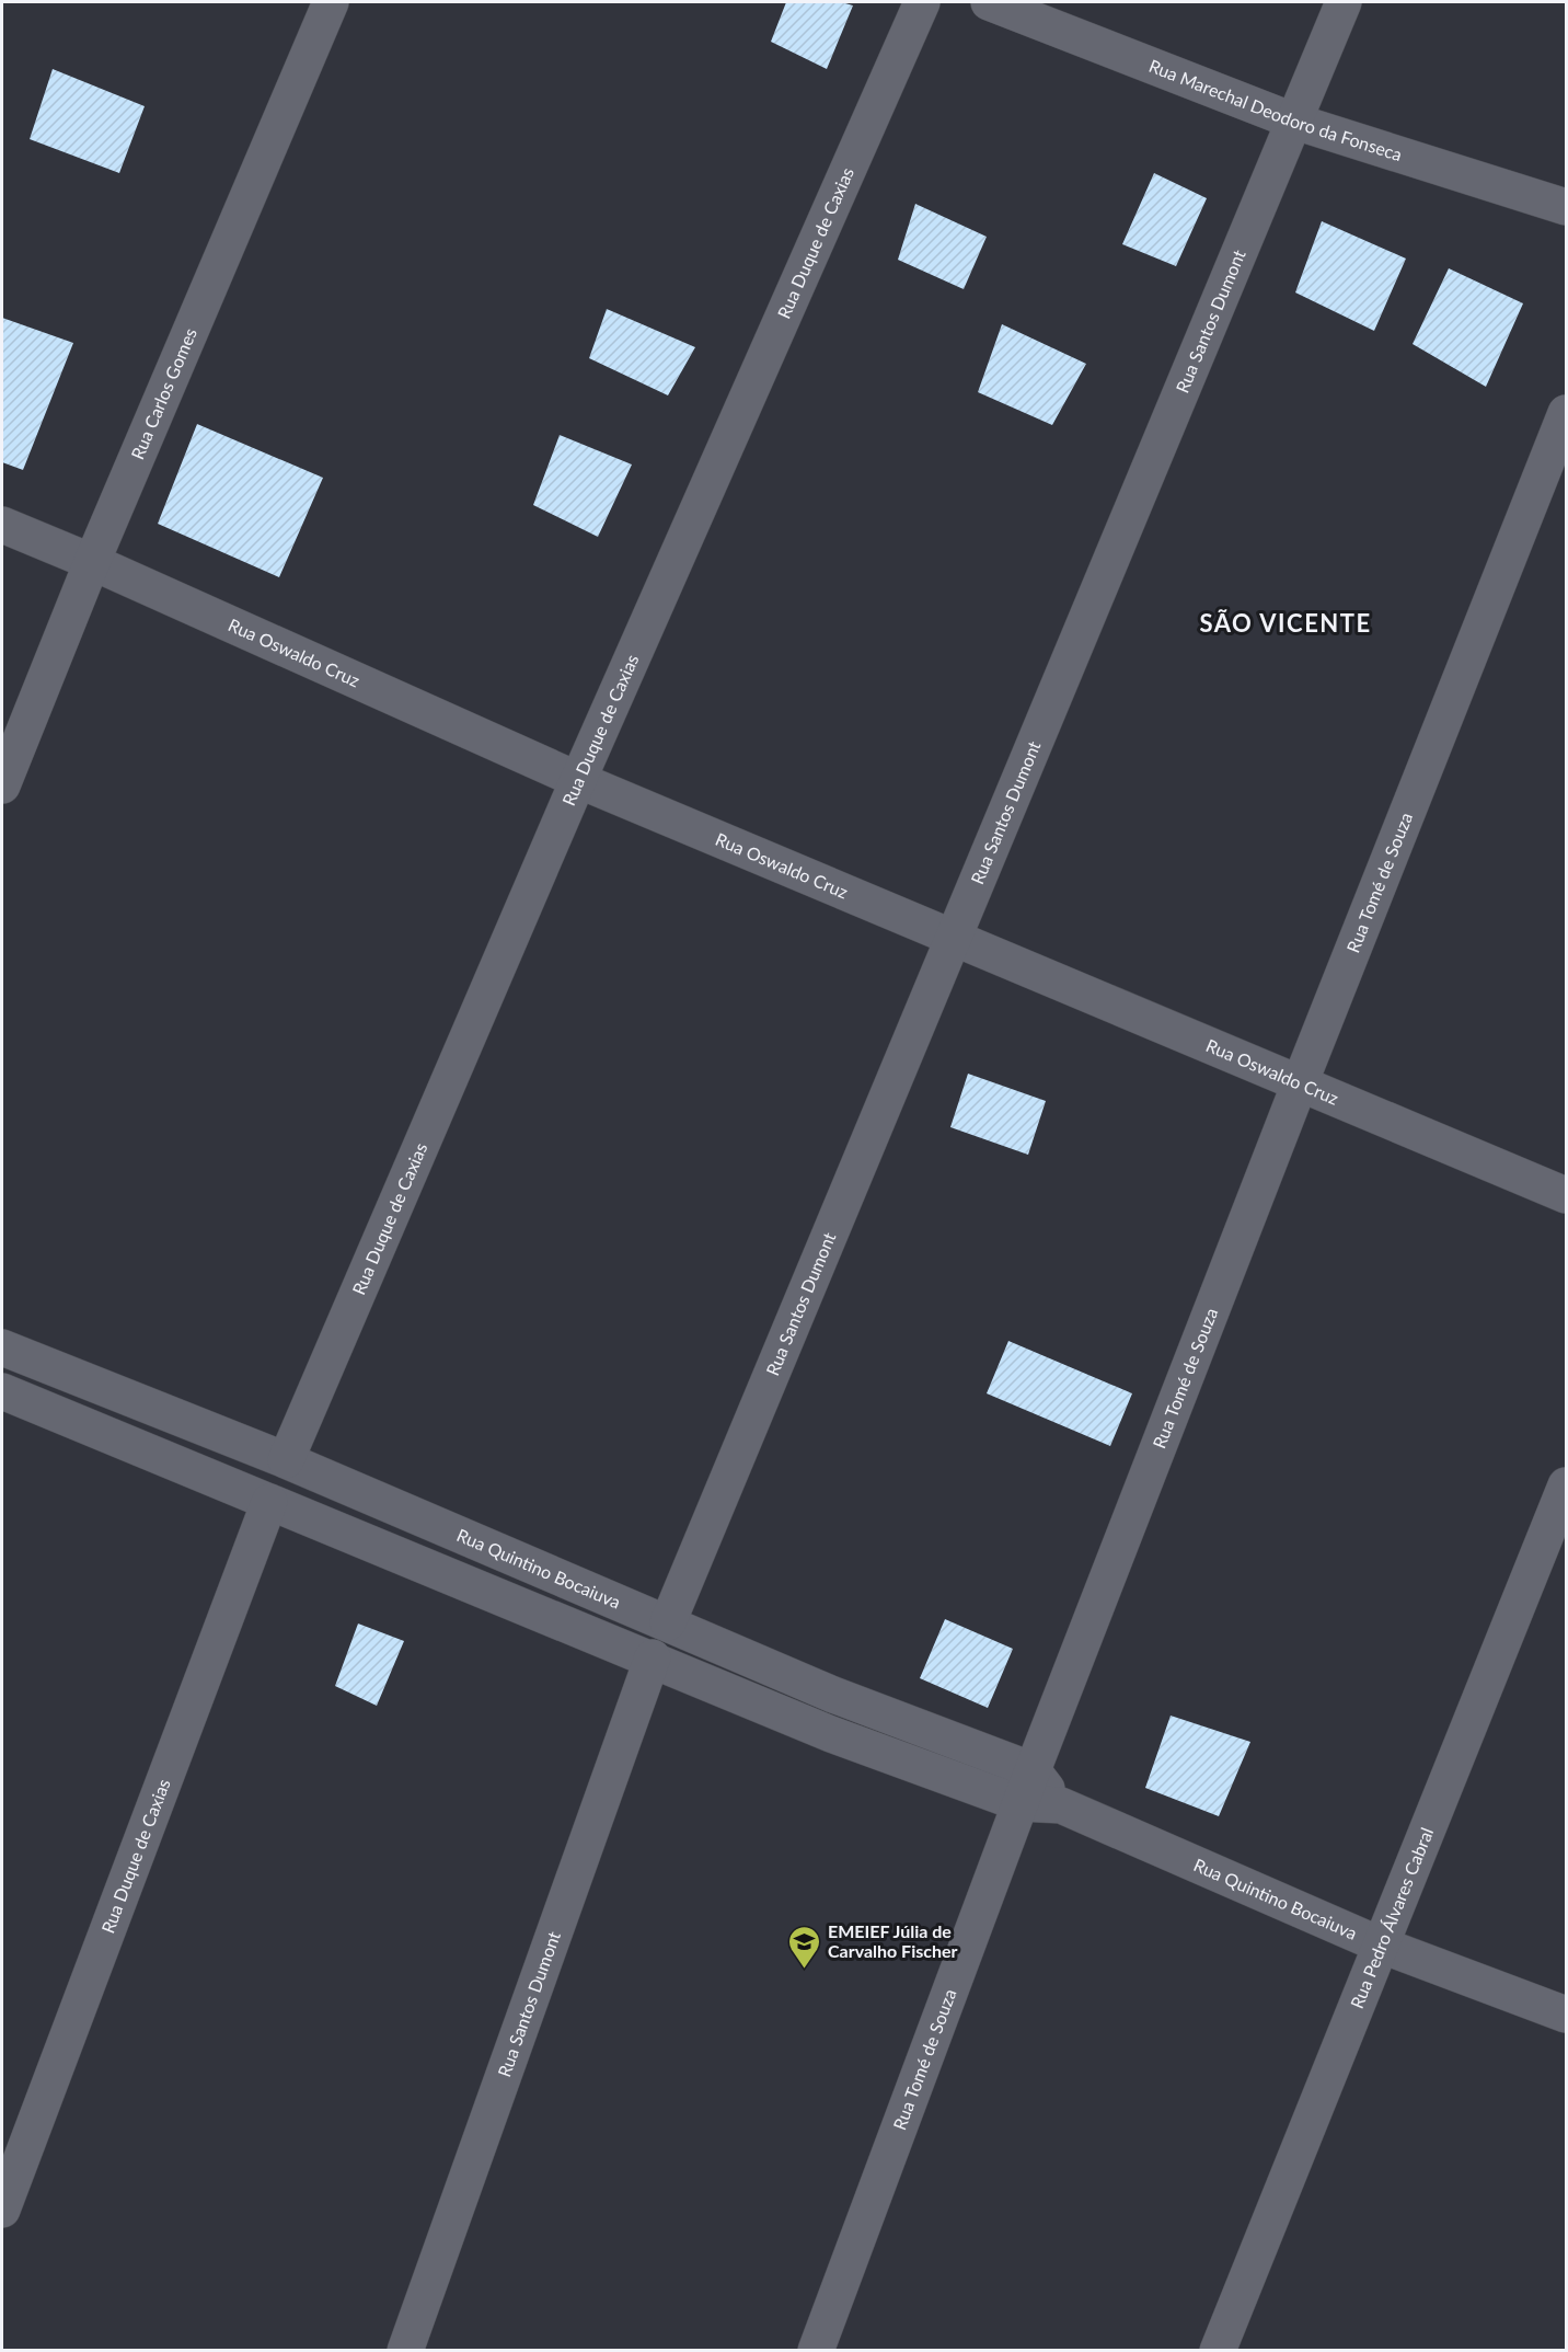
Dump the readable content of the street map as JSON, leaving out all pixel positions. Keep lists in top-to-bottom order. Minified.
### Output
{"streets":{"street":["Rua Marechal Deodoro da Fonseca","Rua Duque de Caxias","Rua Santos Dumont","Rua Carlos Gomes","Rua Oswaldo Cruz","Rua Tomé de Souza","Rua Quintino Bocaiuva","Rua Pedro Álvares Cabral"]},"crossings":[["Rua Marechal Deodoro da Fonseca","Rua Santos Dumont"],["Rua Duque de Caxias","Rua Oswaldo Cruz"],["Rua Duque de Caxias","Rua Quintino Bocaiuva"],["Rua Santos Dumont","Rua Oswaldo Cruz"],["Rua Santos Dumont","Rua Quintino Bocaiuva"],["Rua Carlos Gomes","Rua Oswaldo Cruz"],["Rua Oswaldo Cruz","Rua Tomé de Souza"],["Rua Tomé de Souza","Rua Quintino Bocaiuva"],["Rua Quintino Bocaiuva","Rua Pedro Álvares Cabral"]],"districts":["SÃO VICENTE"],"places":{"school or university":["EMEIEF Júlia de Carvalho Fischer"]}}
